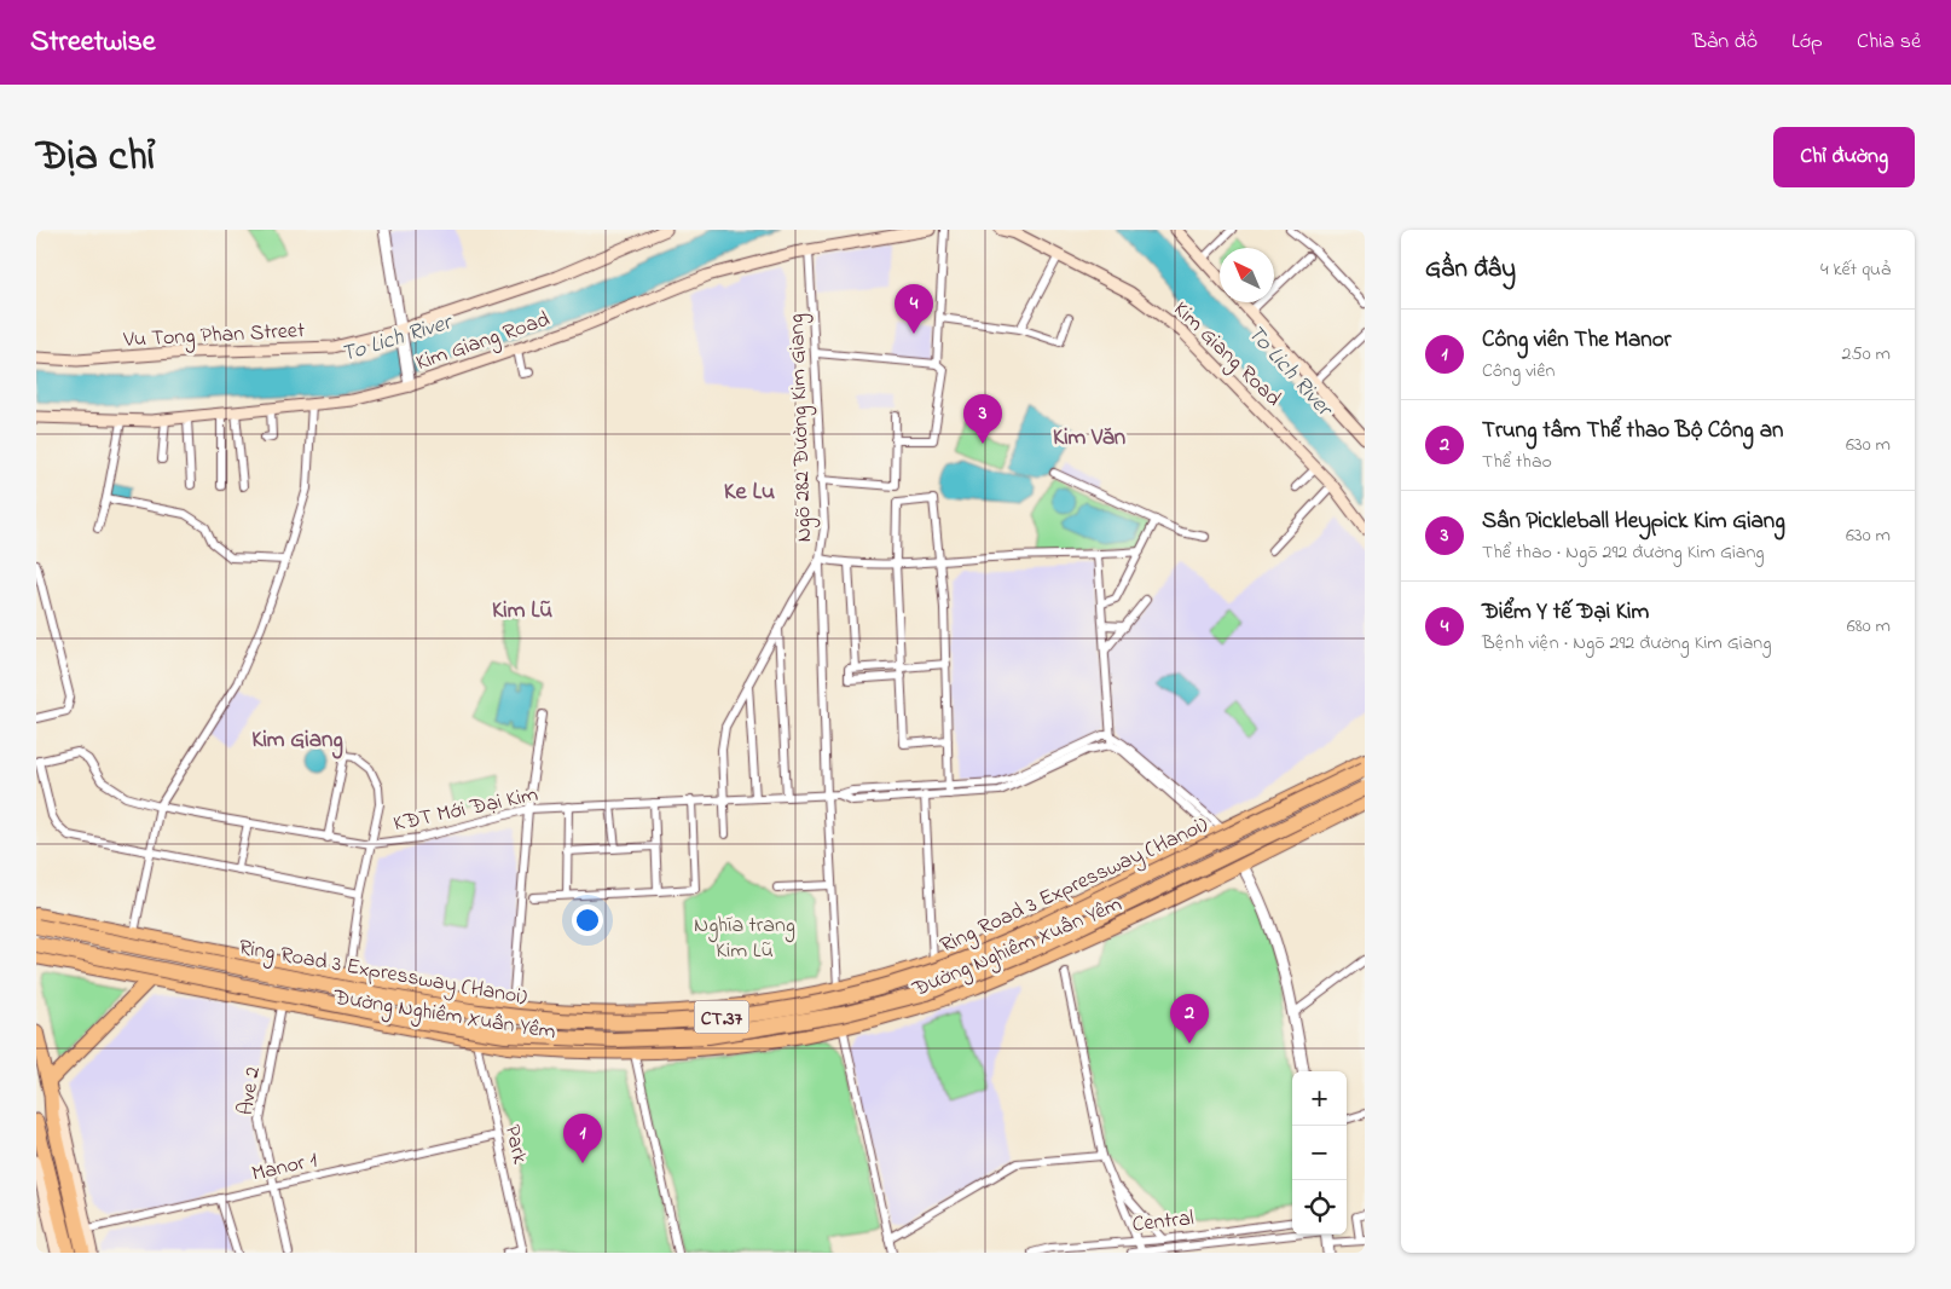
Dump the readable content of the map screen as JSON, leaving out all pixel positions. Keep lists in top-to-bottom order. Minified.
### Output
{"streets":{"highway":["Ring Road 3 Expressway (Hanoi)","CT.37"],"main road":["Vu Tong Phan Street","Kim Giang Road","Đường Nghiêm Xuân Yêm"],"street":["Ngõ 282 Đường Kim Giang","KĐT Mới Đại Kim","Ave 2","Park","Manor 1","Central"]},"crossings":[["Kim Giang Road","Ngõ 282 Đường Kim Giang"],["Ngõ 282 Đường Kim Giang","KĐT Mới Đại Kim"],["Đường Nghiêm Xuân Yêm","Ave 2"],["Đường Nghiêm Xuân Yêm","Park"],["Ave 2","Manor 1"],["Park","Manor 1"]],"districts":["Kim Văn","Ke Lu","Kim Lũ","Kim Giang"],"water":["To Lich River"],"parks":["Nghĩa trang Kim Lũ"],"north":"top left","page":{"header":"Streetwise","nav":["Bản đồ","Lớp","Chia sẻ"],"title":"Địa chỉ","buttons":"Chỉ đường","heading":["Gần đây","4 kết quả"],"pins":["4","3","2","1"],"list":[{"mark":"1","name":"Công viên The Manor","note":"Công viên","value":"250 m"},{"mark":"2","name":"Trung tâm Thể thao Bộ Công an","note":"Thể thao","value":"630 m"},{"mark":"3","name":"Sân Pickleball Heypick Kim Giang","note":"Thể thao · Ngõ 292 đường Kim Giang","value":"630 m"},{"mark":"4","name":"Điểm Y tế Đại Kim","note":"Bệnh viện · Ngõ 292 đường Kim Giang","value":"680 m"}],"map_buttons":["+","−"]}}
